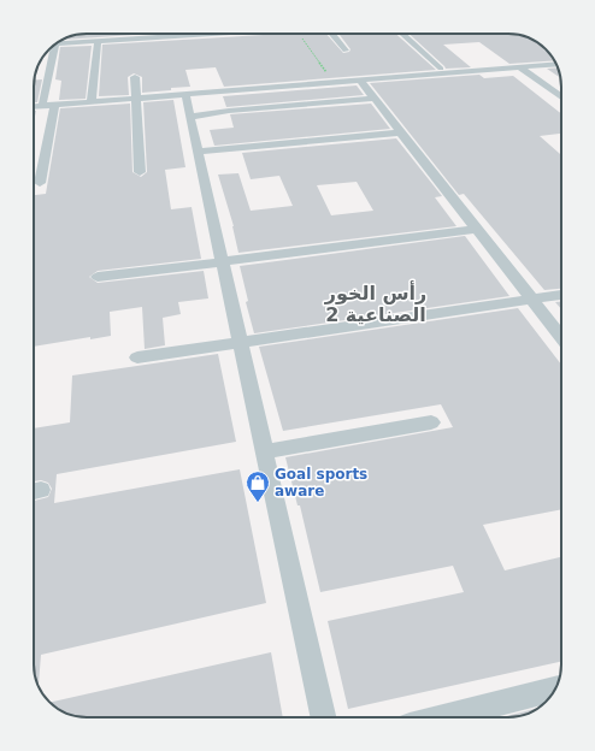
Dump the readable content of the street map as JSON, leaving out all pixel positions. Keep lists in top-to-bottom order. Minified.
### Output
{"districts":["رأس الخور الصناعية 2"],"places":{"shop":["Goal sports aware"]}}
